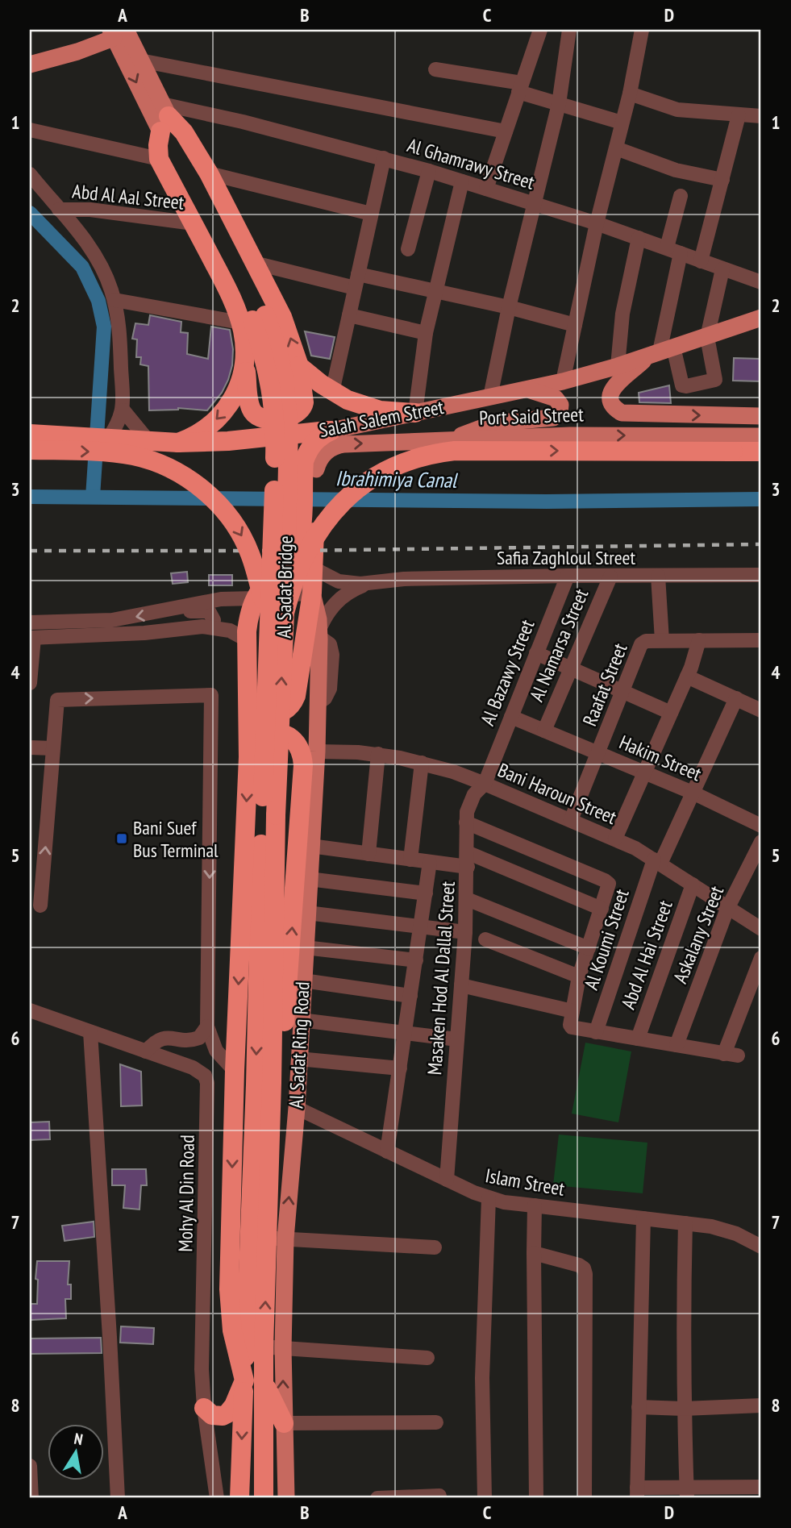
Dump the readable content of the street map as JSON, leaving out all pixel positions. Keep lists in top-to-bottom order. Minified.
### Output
{"streets":{"highway":["Salah Salem Street","Al Sadat Bridge","Al Sadat Ring Road"],"main road":["Port Said Street"],"street":["Al Ghamrawy Street","Abd Al Aal Street","Safia Zaghloul Street","Al Namarsa Street","Al Bazawy Street","Raafat Street","Hakim Street","Bani Haroun Street","Askalany Street","Al Koumi Street","Abd Al Hai Street","Masaken Hod Al Dallal Street","Islam Street","Mohy Al Din Road"]},"crossings":[["Al Ghamrawy Street","Al Sadat Bridge"],["Safia Zaghloul Street","Al Namarsa Street"],["Safia Zaghloul Street","Al Bazawy Street"],["Al Sadat Bridge","Al Sadat Ring Road"],["Al Namarsa Street","Hakim Street"],["Al Bazawy Street","Hakim Street"],["Al Bazawy Street","Bani Haroun Street"],["Al Bazawy Street","Masaken Hod Al Dallal Street"],["Raafat Street","Hakim Street"],["Raafat Street","Bani Haroun Street"],["Hakim Street","Al Koumi Street"],["Bani Haroun Street","Askalany Street"],["Bani Haroun Street","Al Koumi Street"],["Bani Haroun Street","Abd Al Hai Street"],["Bani Haroun Street","Masaken Hod Al Dallal Street"],["Masaken Hod Al Dallal Street","Islam Street"],["Al Sadat Ring Road","Islam Street"]],"one_way":["Port Said Street"],"water":["Ibrahimiya Canal"],"places":{"transit":["Bani Suef Bus Terminal"]},"north":"top","grid":{"columns":["A","B","C","D"],"rows":["1","2","3","4","5","6","7","8"]}}
